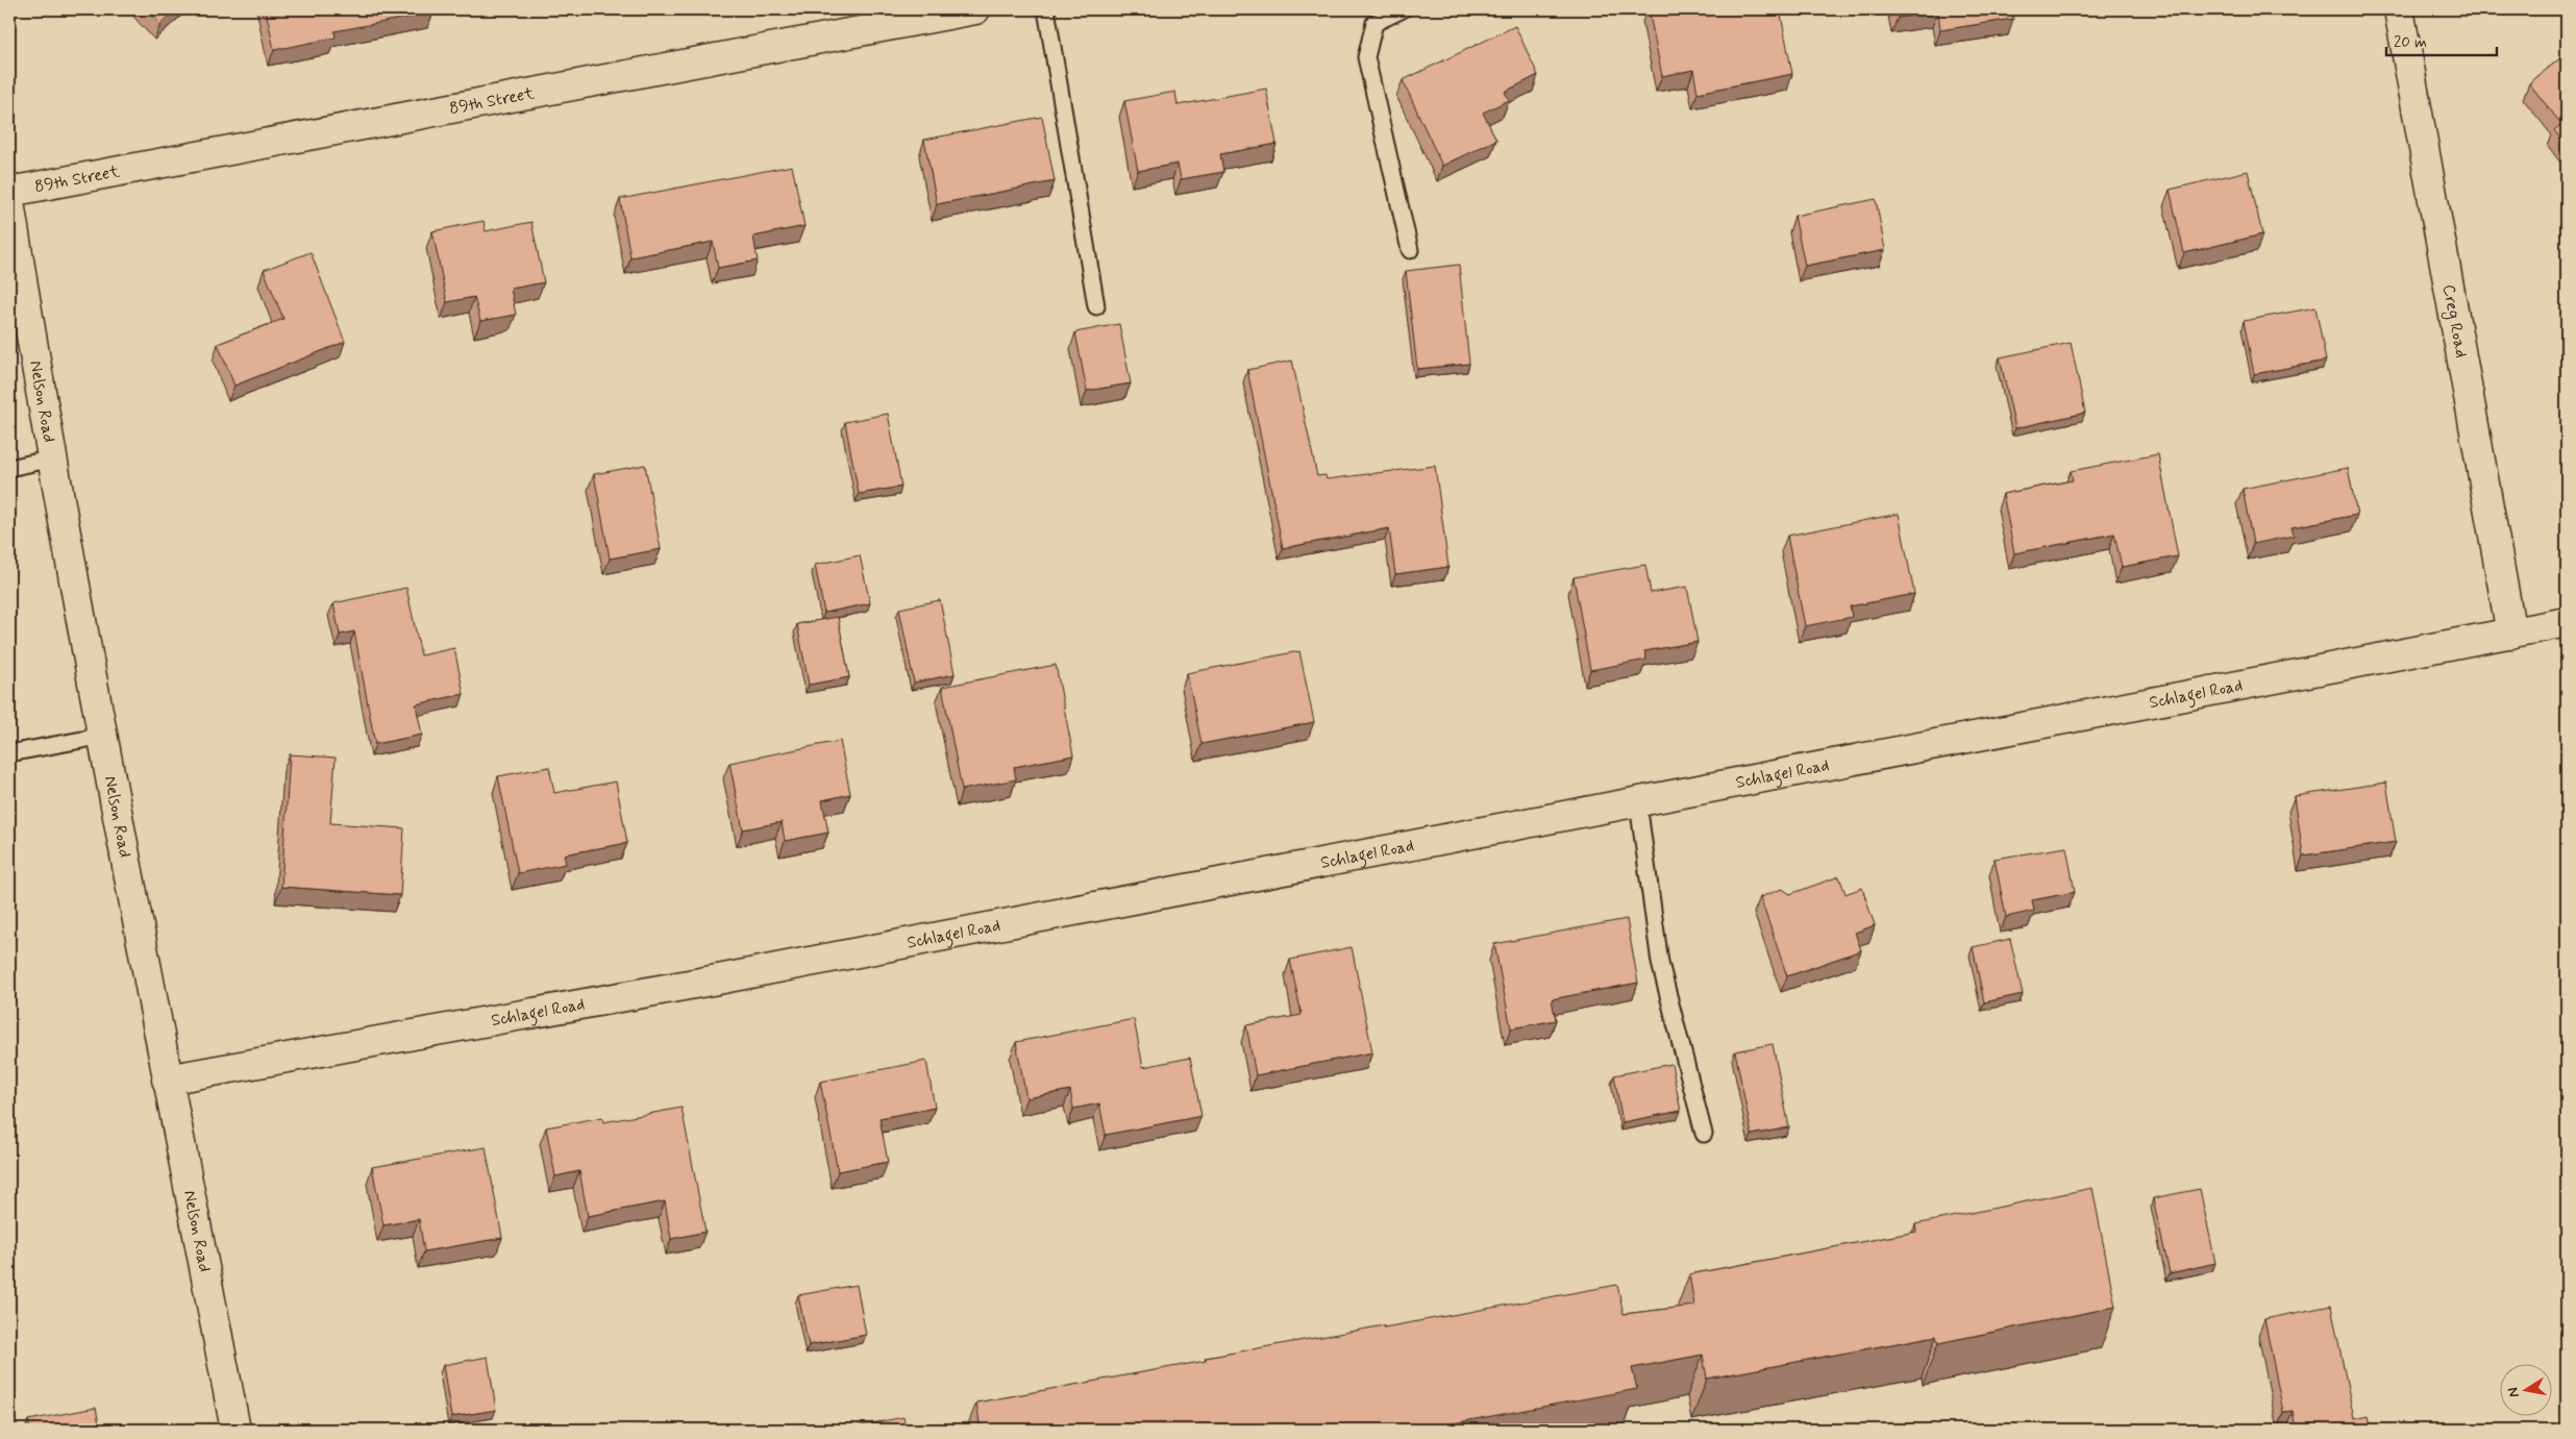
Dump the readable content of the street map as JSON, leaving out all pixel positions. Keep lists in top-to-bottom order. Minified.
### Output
{"streets":{"street":["89th Street","Creg Road","Nelson Road","Schlagel Road"]},"crossings":[["Creg Road","Schlagel Road"],["Nelson Road","Schlagel Road"]],"scale_bar":"20 m","north":"left"}
